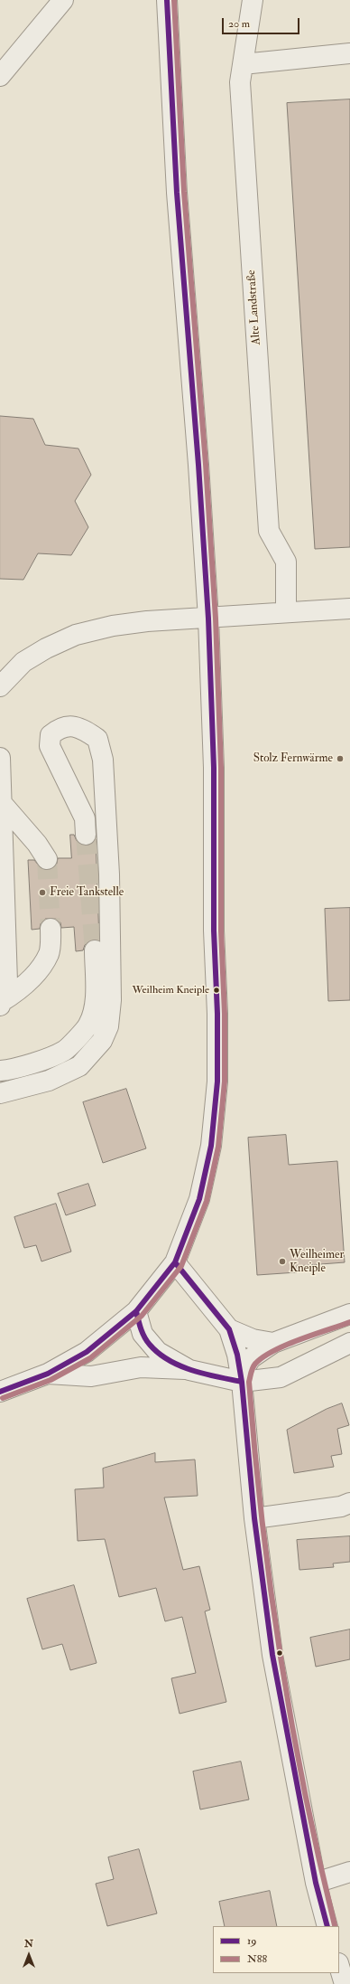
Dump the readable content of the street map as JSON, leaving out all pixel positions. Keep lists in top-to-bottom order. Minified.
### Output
{"streets":{"street":["Alte Landstraße"]},"places":["Stolz Fernwärme","Freie Tankstelle","Weilheim Kneiple","Weilheimer Kneiple"],"lines":["transit line 19","transit line N88"],"legend":["19","N88"],"scale_bar":"20 m","north":"top"}
